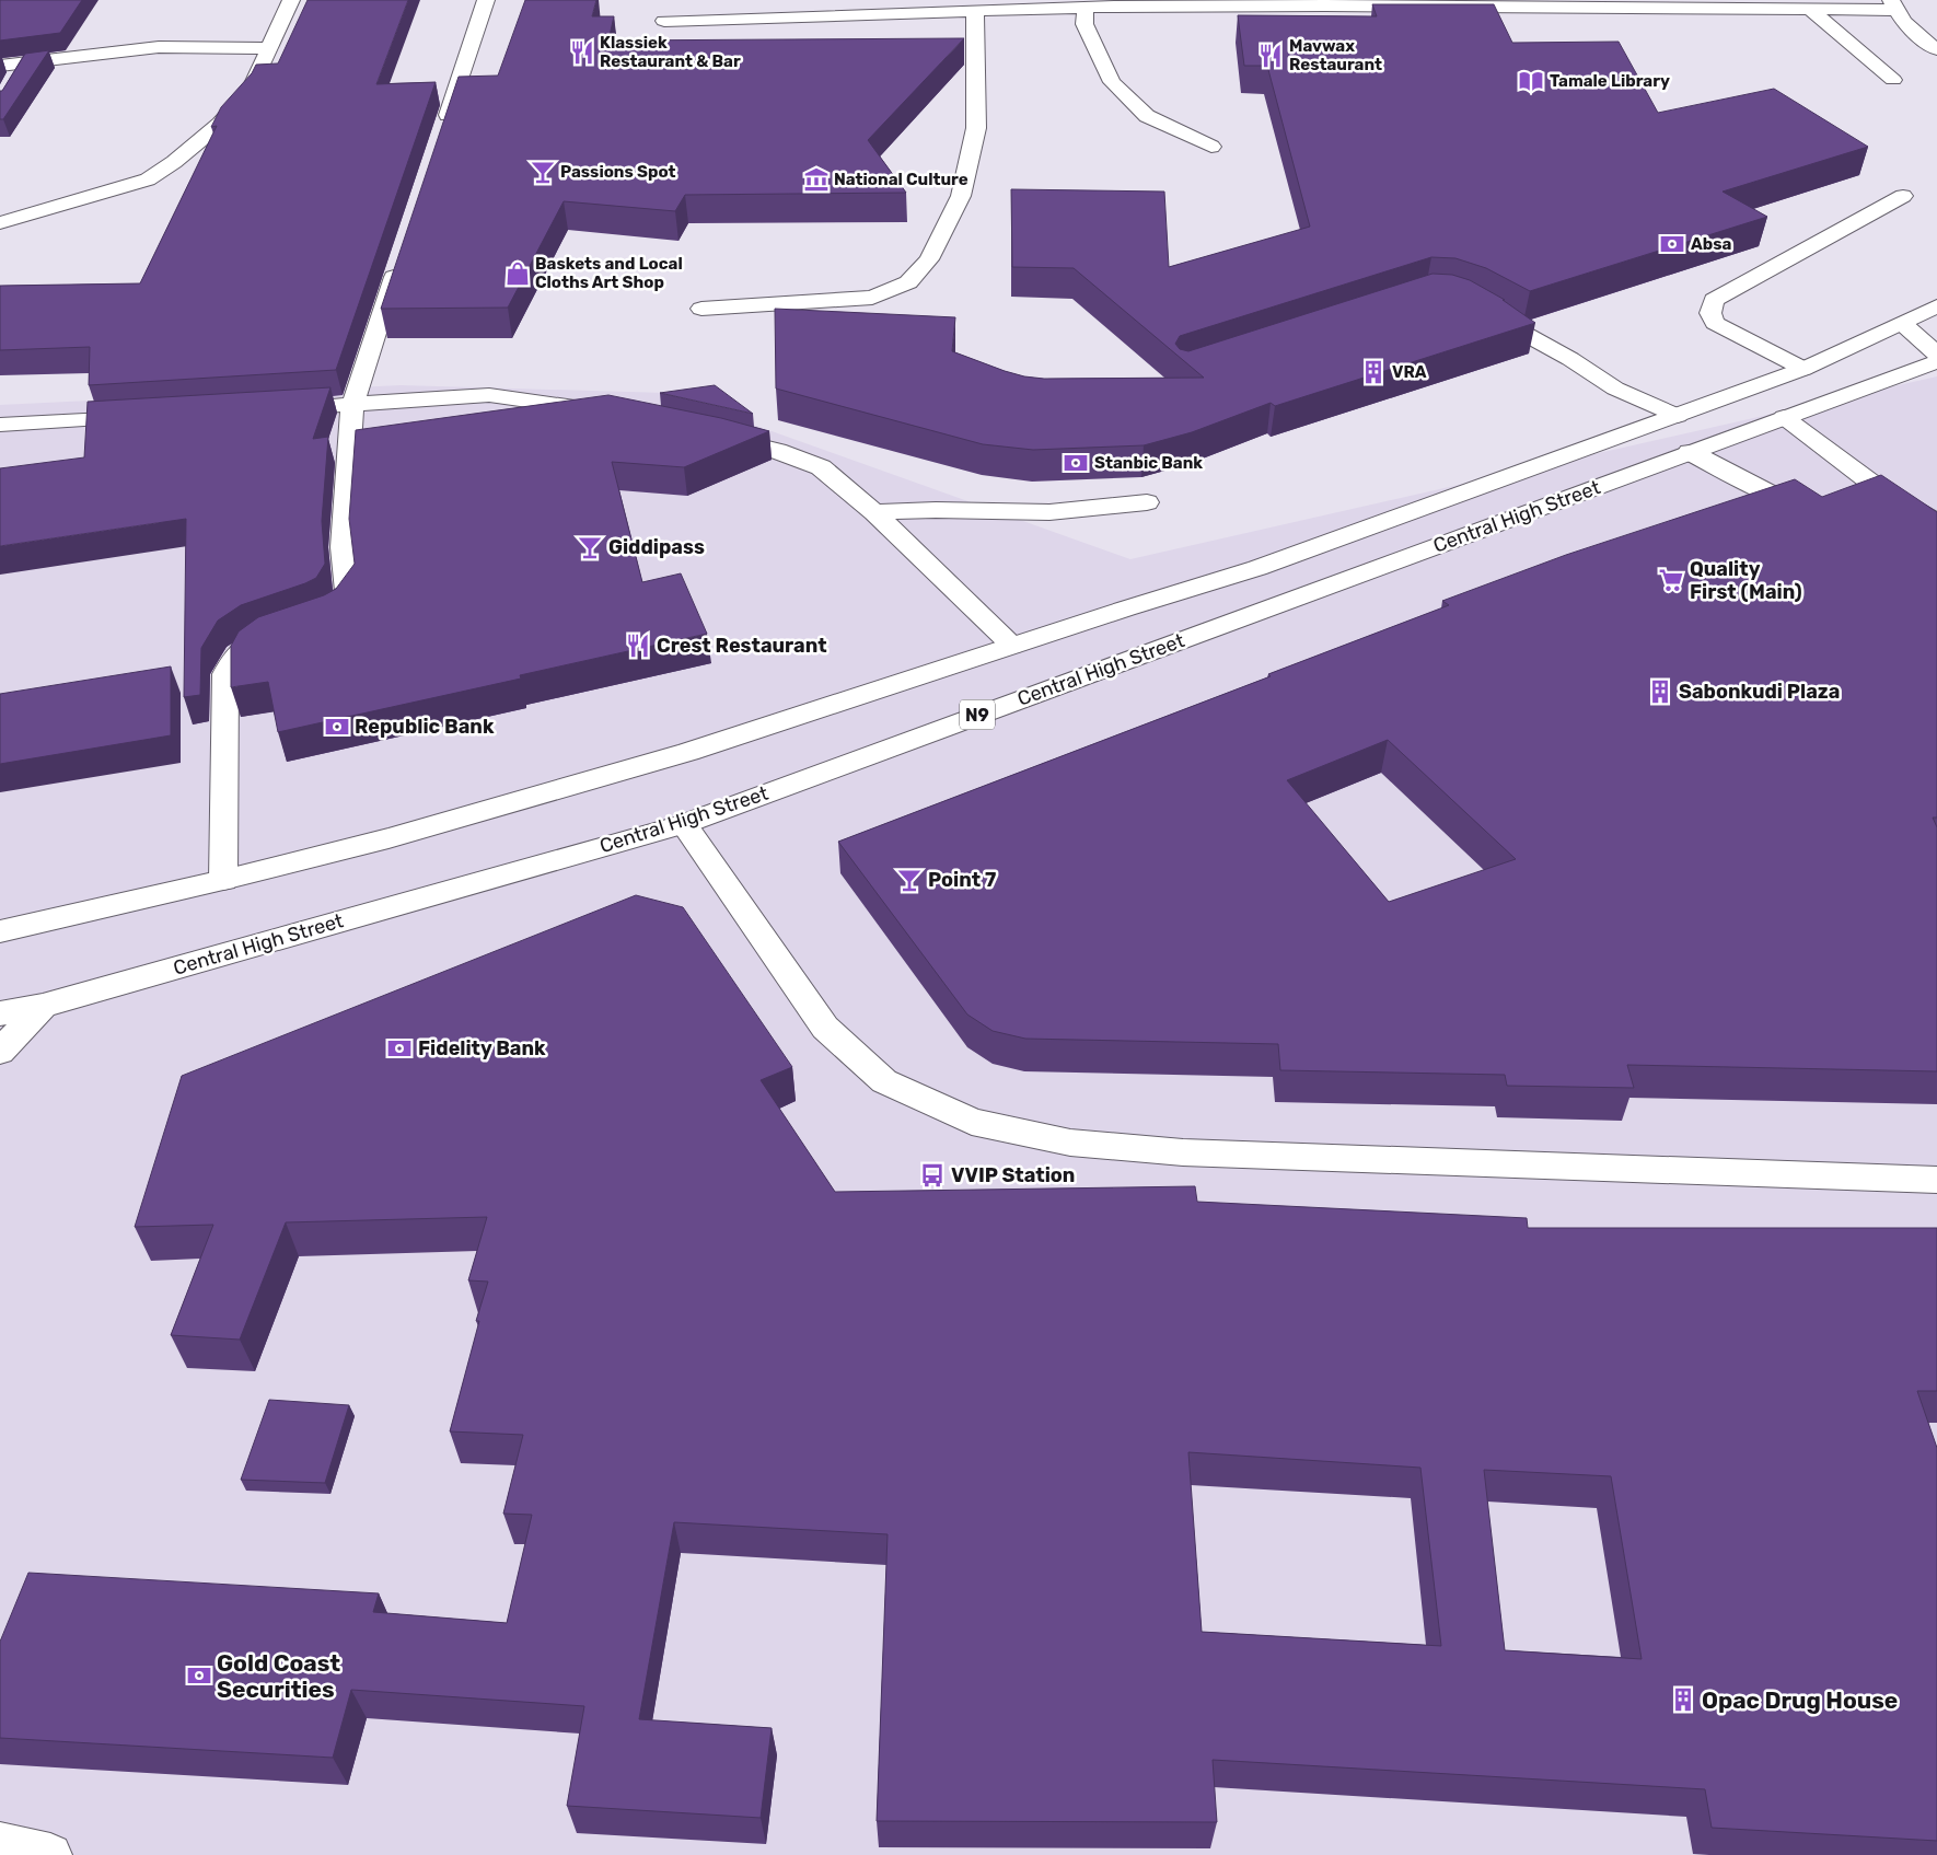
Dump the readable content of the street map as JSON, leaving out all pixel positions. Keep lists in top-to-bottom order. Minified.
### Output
{"streets":{"main road":["Central High Street","N9"]},"places":{"restaurant":["Klassiek Restaurant & Bar","Mavwax Restaurant","Crest Restaurant"],"library":["Tamale Library"],"bar":["Passions Spot","Giddipass","Point 7"],"museum":["National Culture"],"bank":["Absa","Stanbic Bank","Republic Bank","Fidelity Bank","Gold Coast Securities"],"shop":["Baskets and Local Cloths Art Shop"],"building":["VRA","Sabonkudi Plaza","Opac Drug House"],"supermarket":["Quality First (Main)"],"bus stop":["VVIP Station"]}}
